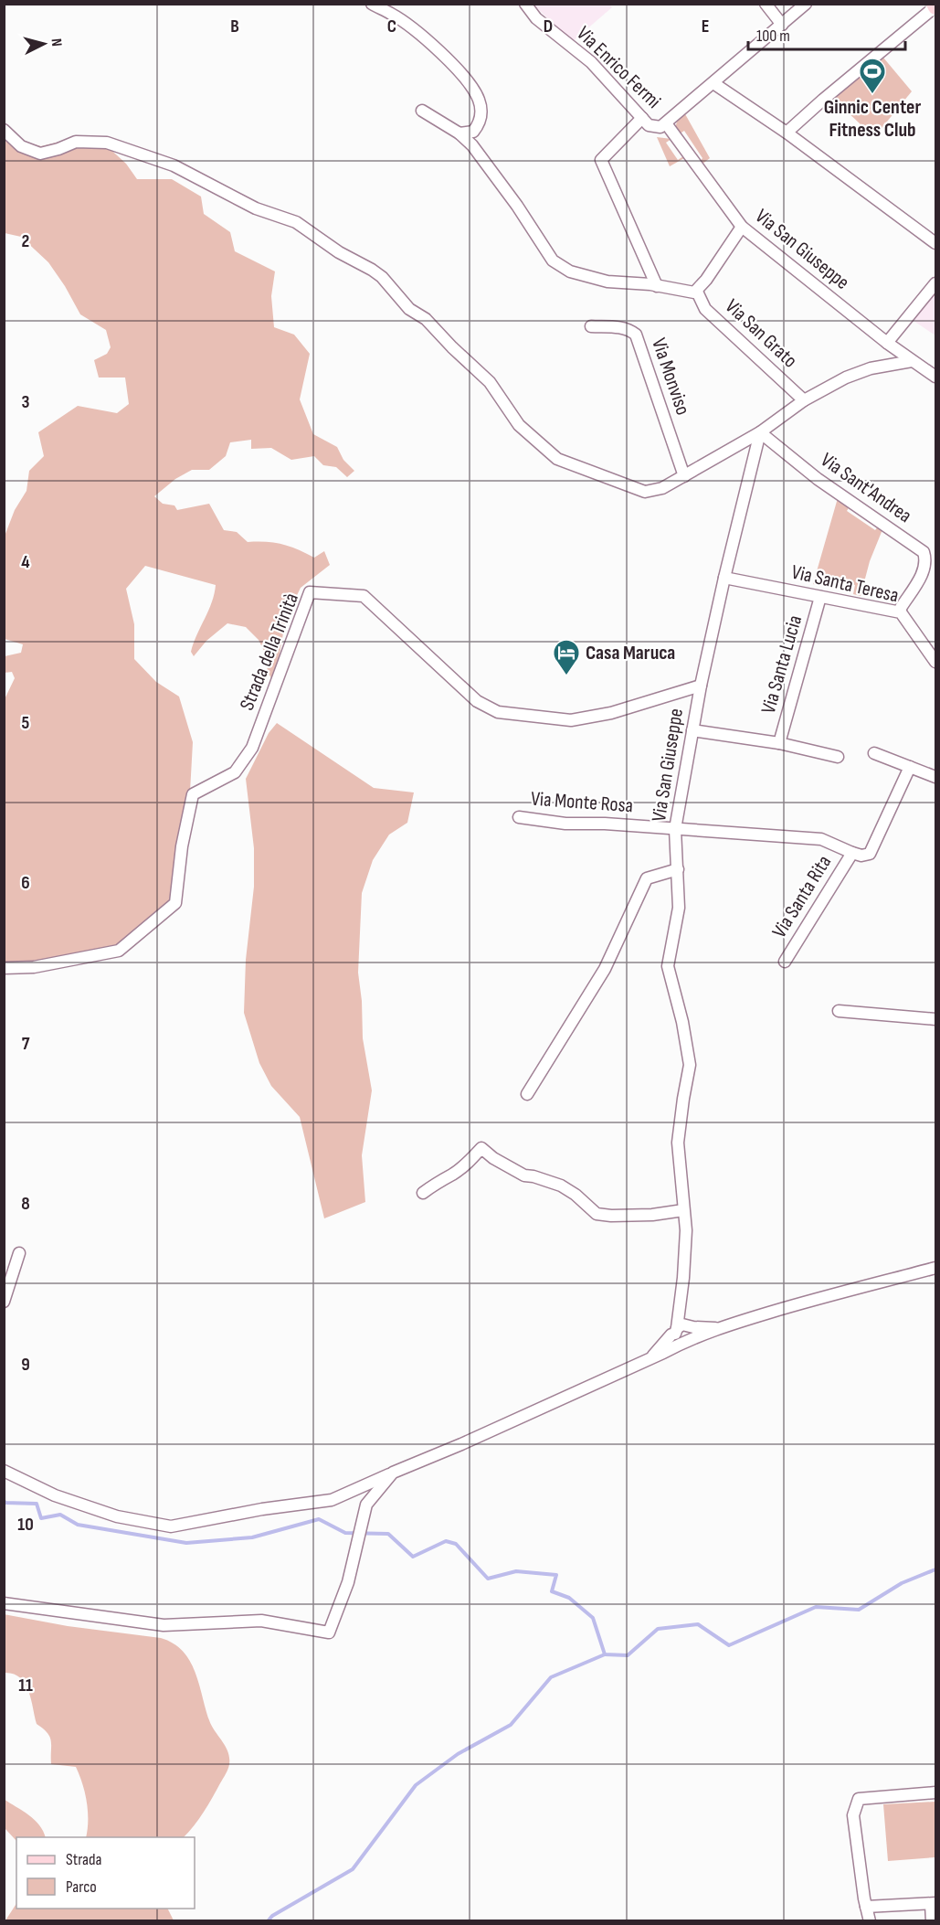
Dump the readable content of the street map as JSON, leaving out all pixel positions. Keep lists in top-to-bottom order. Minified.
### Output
{"streets":{"street":["Via Enrico Fermi","Via San Giuseppe","Via San Grato","Via Monviso","Via Sant'Andrea","Via Santa Teresa","Strada della Trinità","Via Santa Lucia","Via Monte Rosa","Via Santa Rita"]},"crossings":[["Via Enrico Fermi","Via San Giuseppe"],["Via San Giuseppe","Via Sant'Andrea"],["Via San Giuseppe","Via Santa Teresa"],["Via San Giuseppe","Strada della Trinità"],["Via San Giuseppe","Via Monte Rosa"],["Via Sant'Andrea","Via Santa Teresa"],["Via Santa Teresa","Via Santa Lucia"],["Via Monte Rosa","Via Santa Rita"]],"places":{"sports":["Ginnic Center Fitness Club"],"hotel":["Casa Maruca"]},"legend":["Strada","Parco"],"scale_bar":"100 m","north":"right","grid":{"columns":["B","C","D","E"],"rows":["2","3","4","5","6","7","8","9","10","11"]}}
